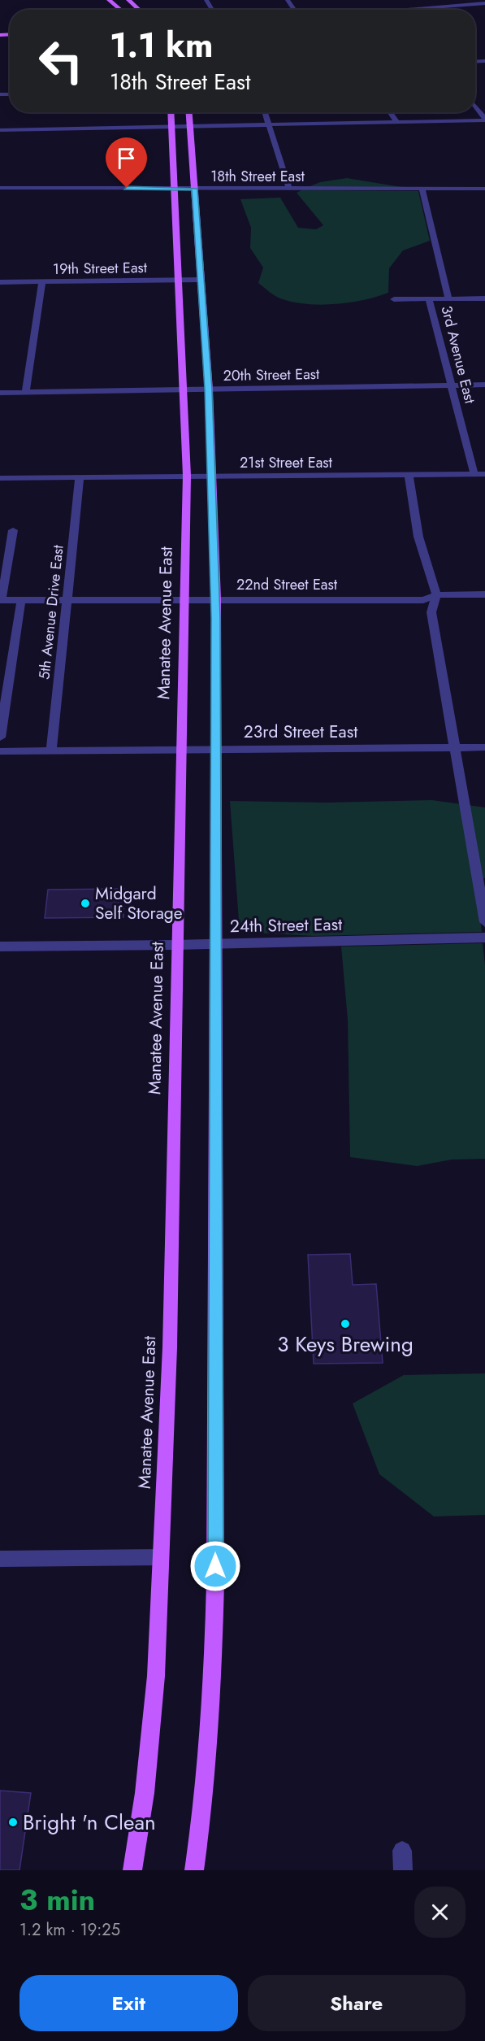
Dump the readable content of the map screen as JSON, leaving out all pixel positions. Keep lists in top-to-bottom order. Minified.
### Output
{"streets":{"main road":["Manatee Avenue East"],"street":["18th Street East","19th Street East","3rd Avenue East","20th Street East","21st Street East","22nd Street East","5th Avenue Drive East","23rd Street East","24th Street East"]},"crossings":[["18th Street East","3rd Avenue East"],["18th Street East","Manatee Avenue East"],["19th Street East","Manatee Avenue East"],["3rd Avenue East","20th Street East"],["3rd Avenue East","21st Street East"],["20th Street East","Manatee Avenue East"],["21st Street East","5th Avenue Drive East"],["21st Street East","Manatee Avenue East"],["22nd Street East","5th Avenue Drive East"],["22nd Street East","Manatee Avenue East"],["5th Avenue Drive East","23rd Street East"],["Manatee Avenue East","23rd Street East"],["Manatee Avenue East","24th Street East"]],"places":["Midgard Self Storage","3 Keys Brewing","Bright 'n Clean"],"page":{"turn":["1.1 km","18th Street East"],"heading":["3 min","1.2 km · 19:25"],"buttons":["Exit","Share"]}}
